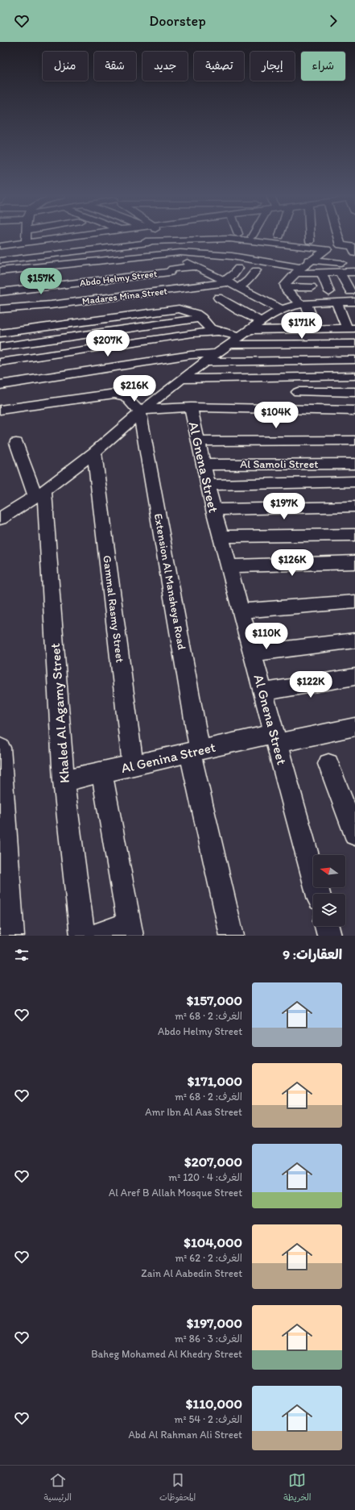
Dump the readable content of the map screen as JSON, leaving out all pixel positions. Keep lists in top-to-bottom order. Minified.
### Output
{"streets":{"street":["Abdo Helmy Street","Madares Mina Street","Al Samoli Street","Al Gnena Street","Extension Al Mansheya Road","Gammal Rasmy Street","Khaled Al Agamy Street","Al Genina Street"]},"crossings":[["Al Samoli Street","Al Gnena Street"],["Al Gnena Street","Al Genina Street"],["Extension Al Mansheya Road","Al Genina Street"],["Gammal Rasmy Street","Al Genina Street"],["Khaled Al Agamy Street","Al Genina Street"]],"north":"left","page":{"header":"Doorstep","chip":["شراء","إيجار","تصفية","جديد","شقة","منزل"],"price":["$157K","$171K","$207K","$216K","$104K","$197K","$126K","$110K","$122K"],"heading":"العقارات: 9","list":[{"name":"$157,000","note":"الغرف: 2 · 68 m² · Abdo Helmy Street"},{"name":"$171,000","note":"الغرف: 2 · 68 m² · Amr Ibn Al Aas Street"},{"name":"$207,000","note":"الغرف: 4 · 120 m² · Al Aref B Allah Mosque Street"},{"name":"$104,000","note":"الغرف: 2 · 62 m² · Zain Al Aabedin Street"},{"name":"$197,000","note":"الغرف: 3 · 86 m² · Baheg Mohamed Al Khedry Street"},{"name":"$110,000","note":"الغرف: 2 · 54 m² · Abd Al Rahman Ali Street"}],"tabs":["الخريطة","المحفوظات","الرئيسية"]}}
